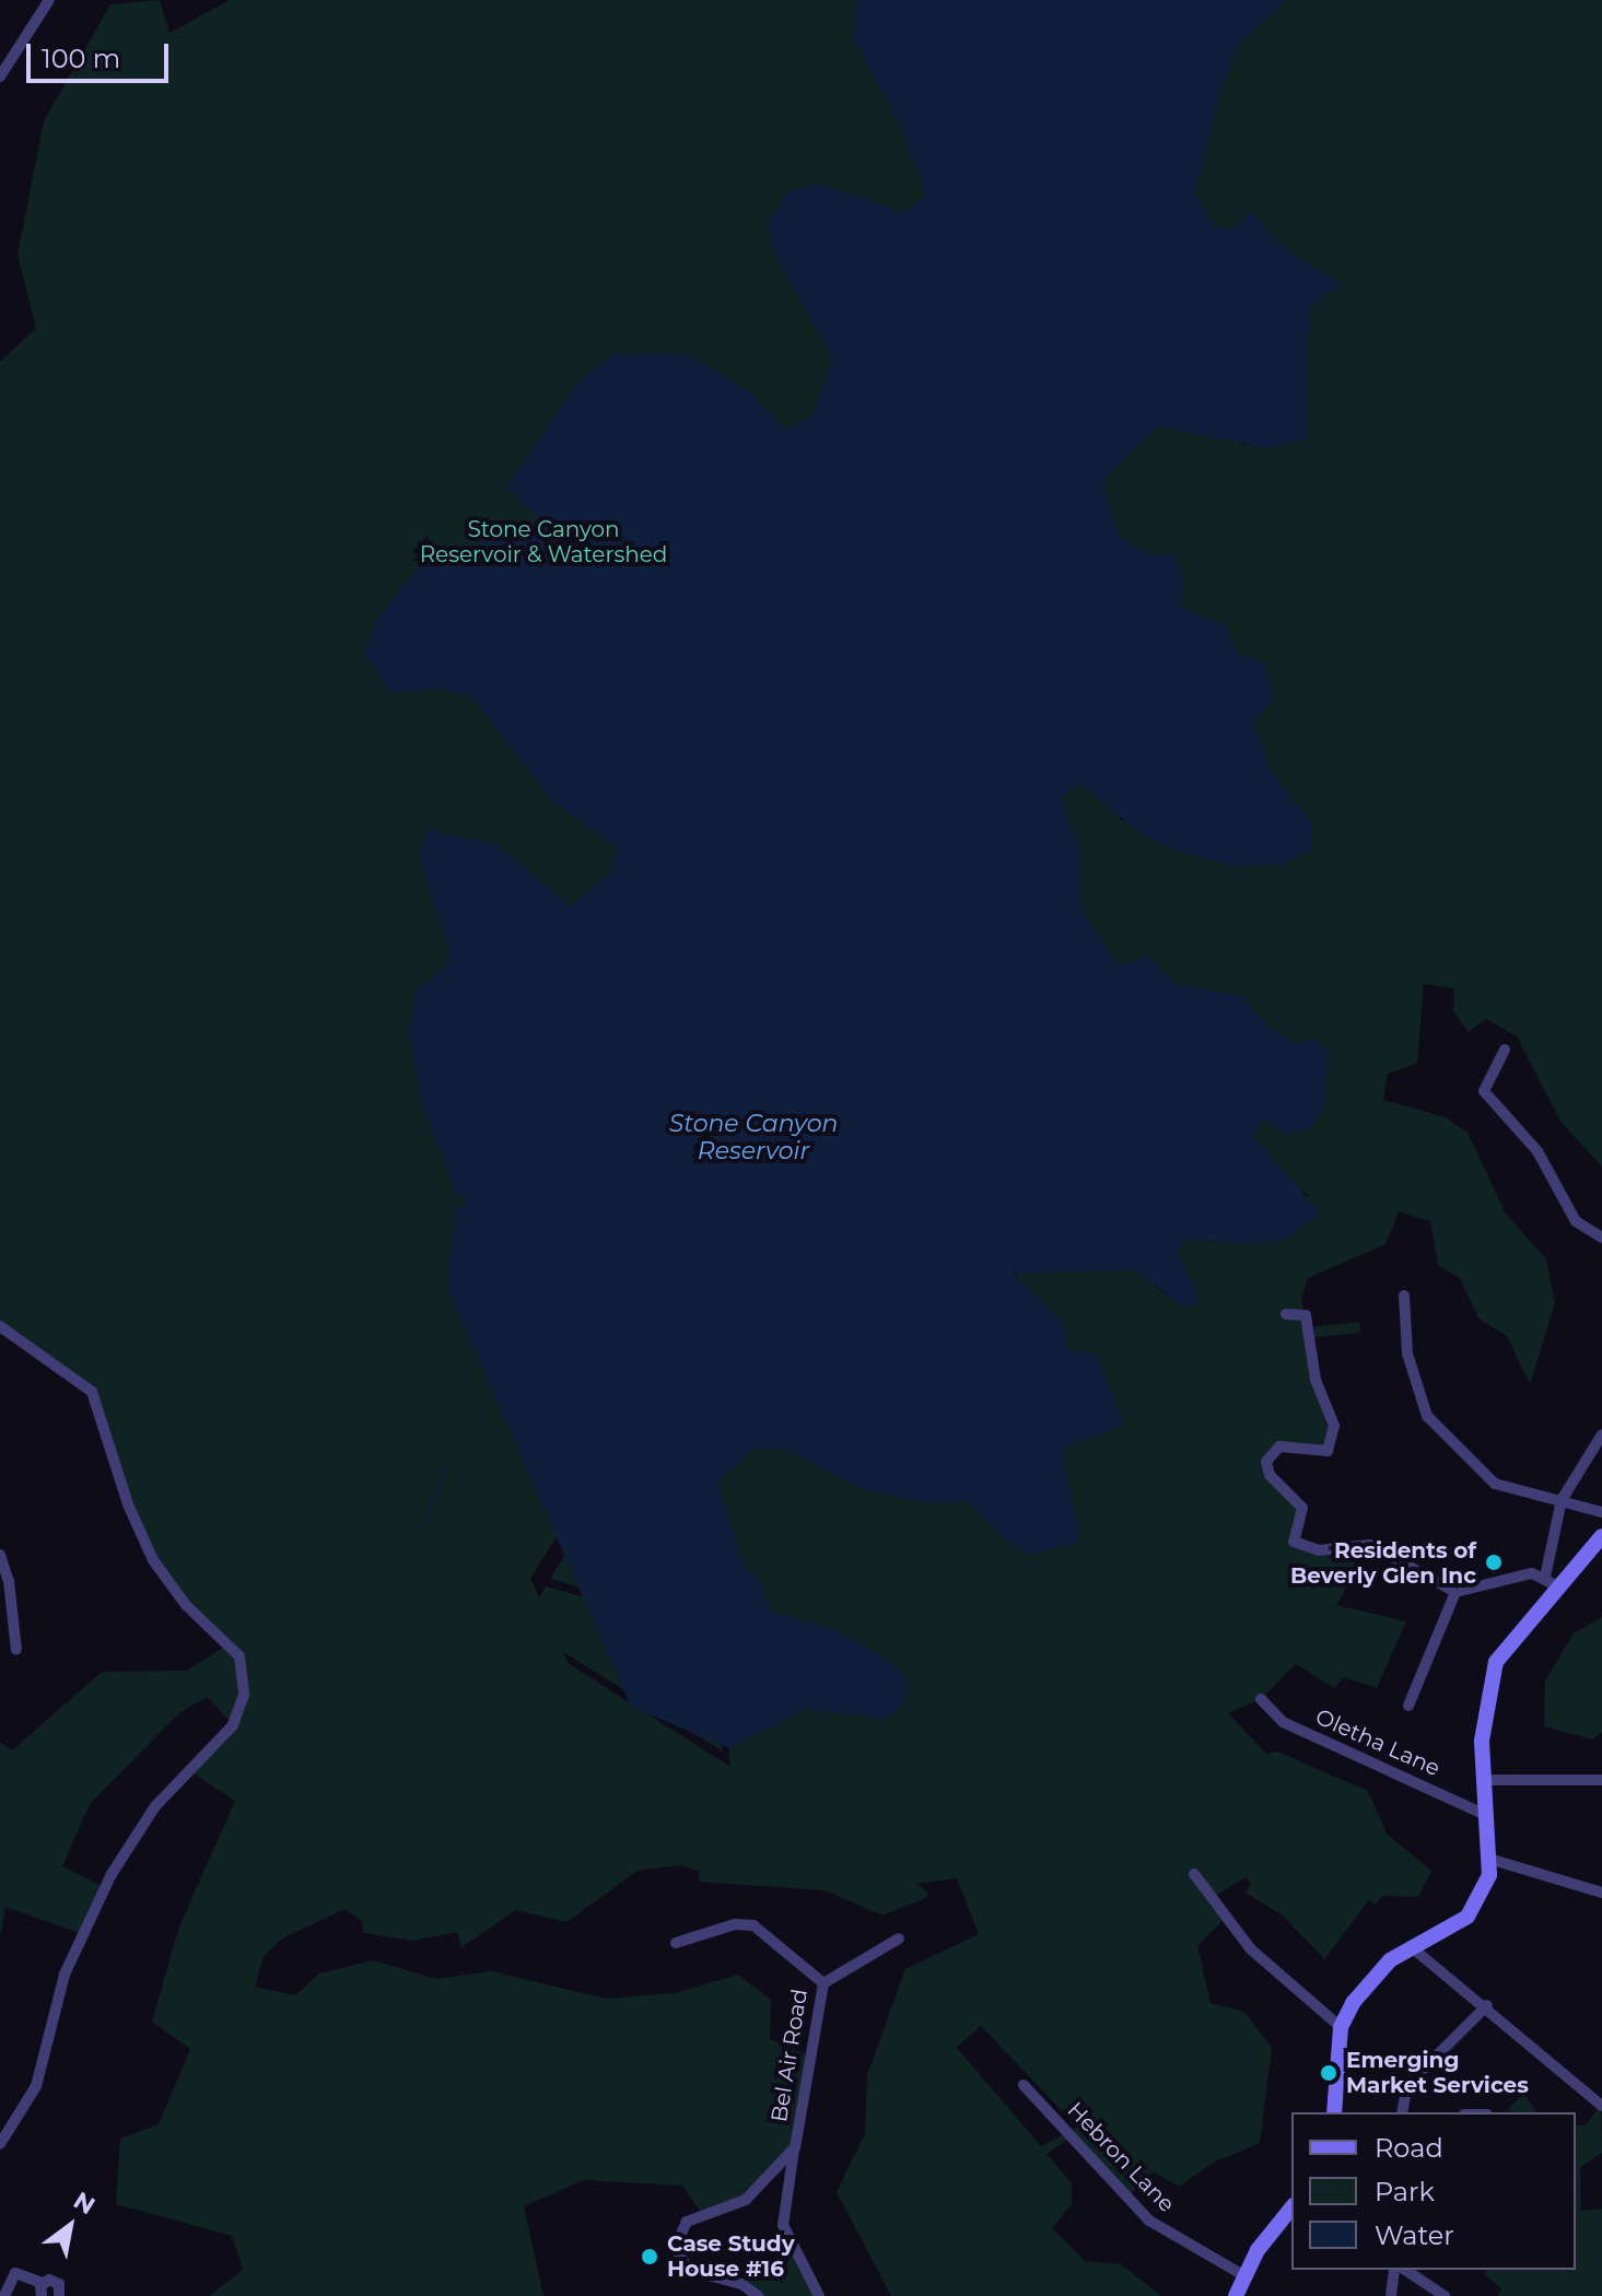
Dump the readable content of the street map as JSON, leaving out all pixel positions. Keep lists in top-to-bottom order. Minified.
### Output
{"streets":{"street":["Oletha Lane","Bel Air Road","Hebron Lane"]},"water":["Stone Canyon Reservoir"],"parks":["Stone Canyon Reservoir & Watershed"],"places":["Residents of Beverly Glen Inc","Emerging Market Services","Case Study House #16"],"legend":["Road","Park","Water"],"scale_bar":"100 m","north":"top right"}
